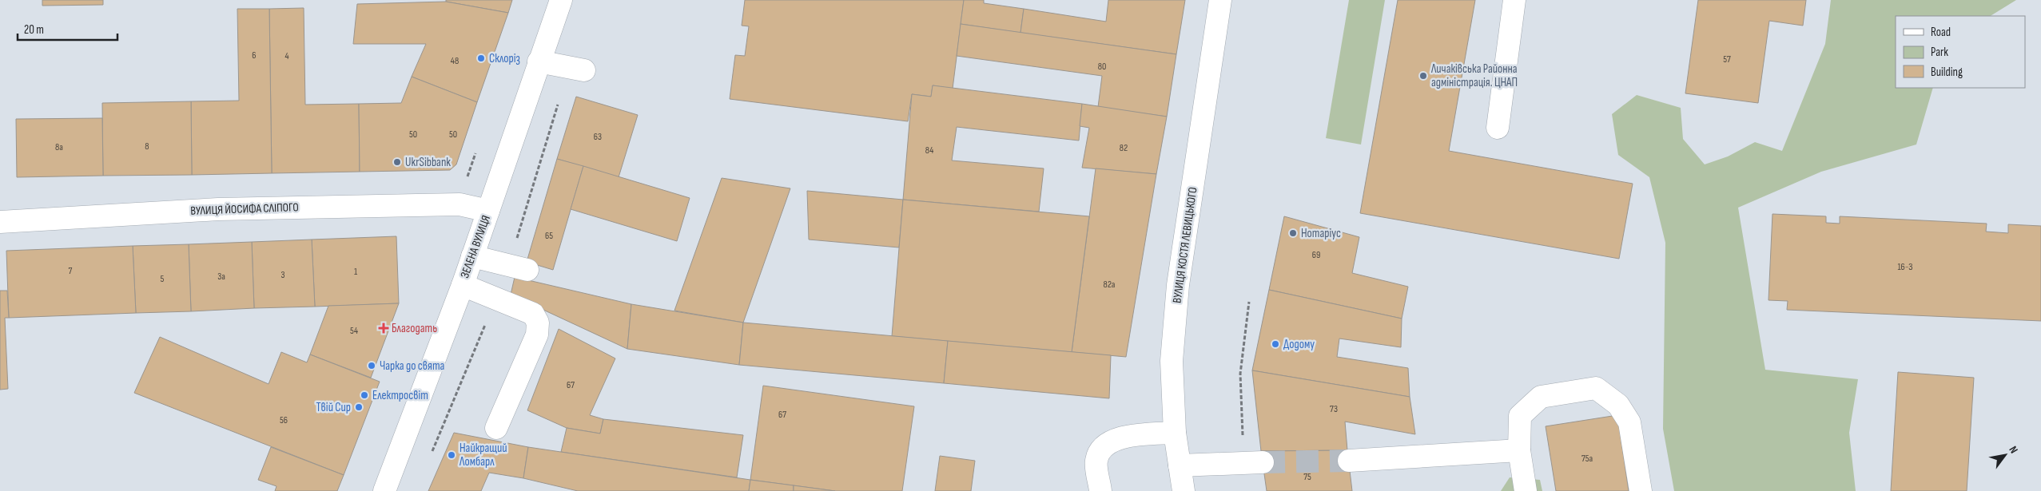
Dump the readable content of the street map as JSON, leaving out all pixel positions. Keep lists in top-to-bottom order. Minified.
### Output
{"streets":{"main road":["ВУЛИЦЯ ЙОСИФА СЛІПОГО","ВУЛИЦЯ КОСТЯ ЛЕВИЦЬКОГО","ЗЕЛЕНА ВУЛИЦЯ"]},"crossings":[["ВУЛИЦЯ ЙОСИФА СЛІПОГО","ЗЕЛЕНА ВУЛИЦЯ"]],"places":{"other":["Склоріз","Личаківська Районна адміністрація. ЦНАП","UkrSibbank","Нотаріус","Додому","Чарка до свята","Електросвіт","Твій Сир","Найкращий Ломбарл"],"health":["Благодать"]},"house_numbers":["6","4","57","48","80","50","50","63","8","8а","82","84","65","69","16-З","7","1","3","3а","5","82а","54","67","73","67","56","75а","75"],"legend":["Road","Park","Building"],"scale_bar":"20 m","north":"top right"}
